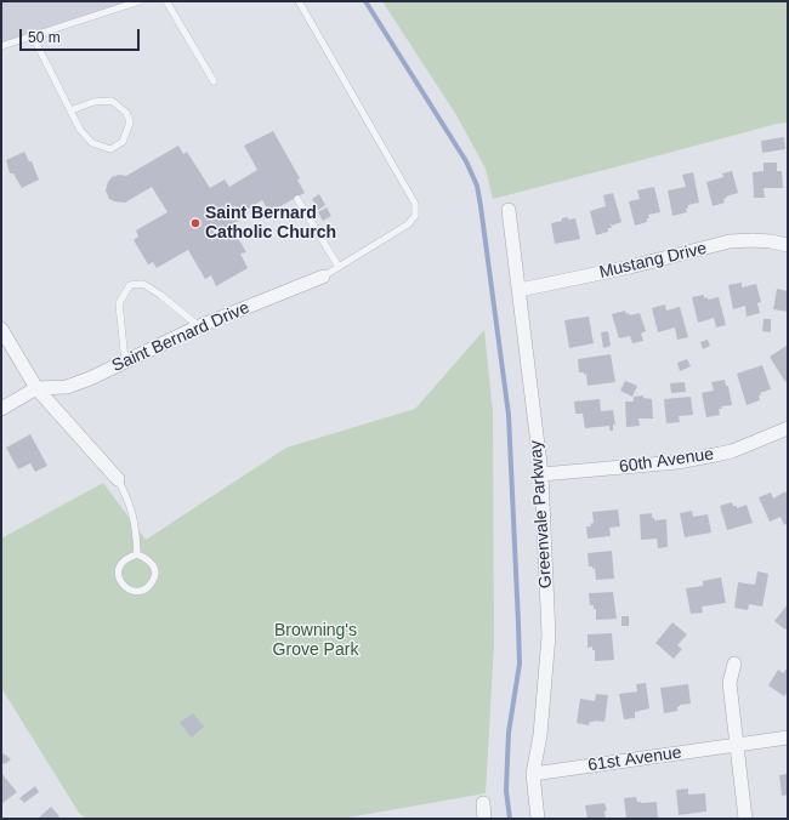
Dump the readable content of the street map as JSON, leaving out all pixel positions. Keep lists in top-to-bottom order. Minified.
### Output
{"streets":{"street":["Mustang Drive","Saint Bernard Drive","60th Avenue","Greenvale Parkway","61st Avenue"]},"crossings":[["Mustang Drive","Greenvale Parkway"],["60th Avenue","Greenvale Parkway"],["Greenvale Parkway","61st Avenue"]],"parks":["Browning's Grove Park"],"places":["Saint Bernard Catholic Church"],"scale_bar":"50 m"}
